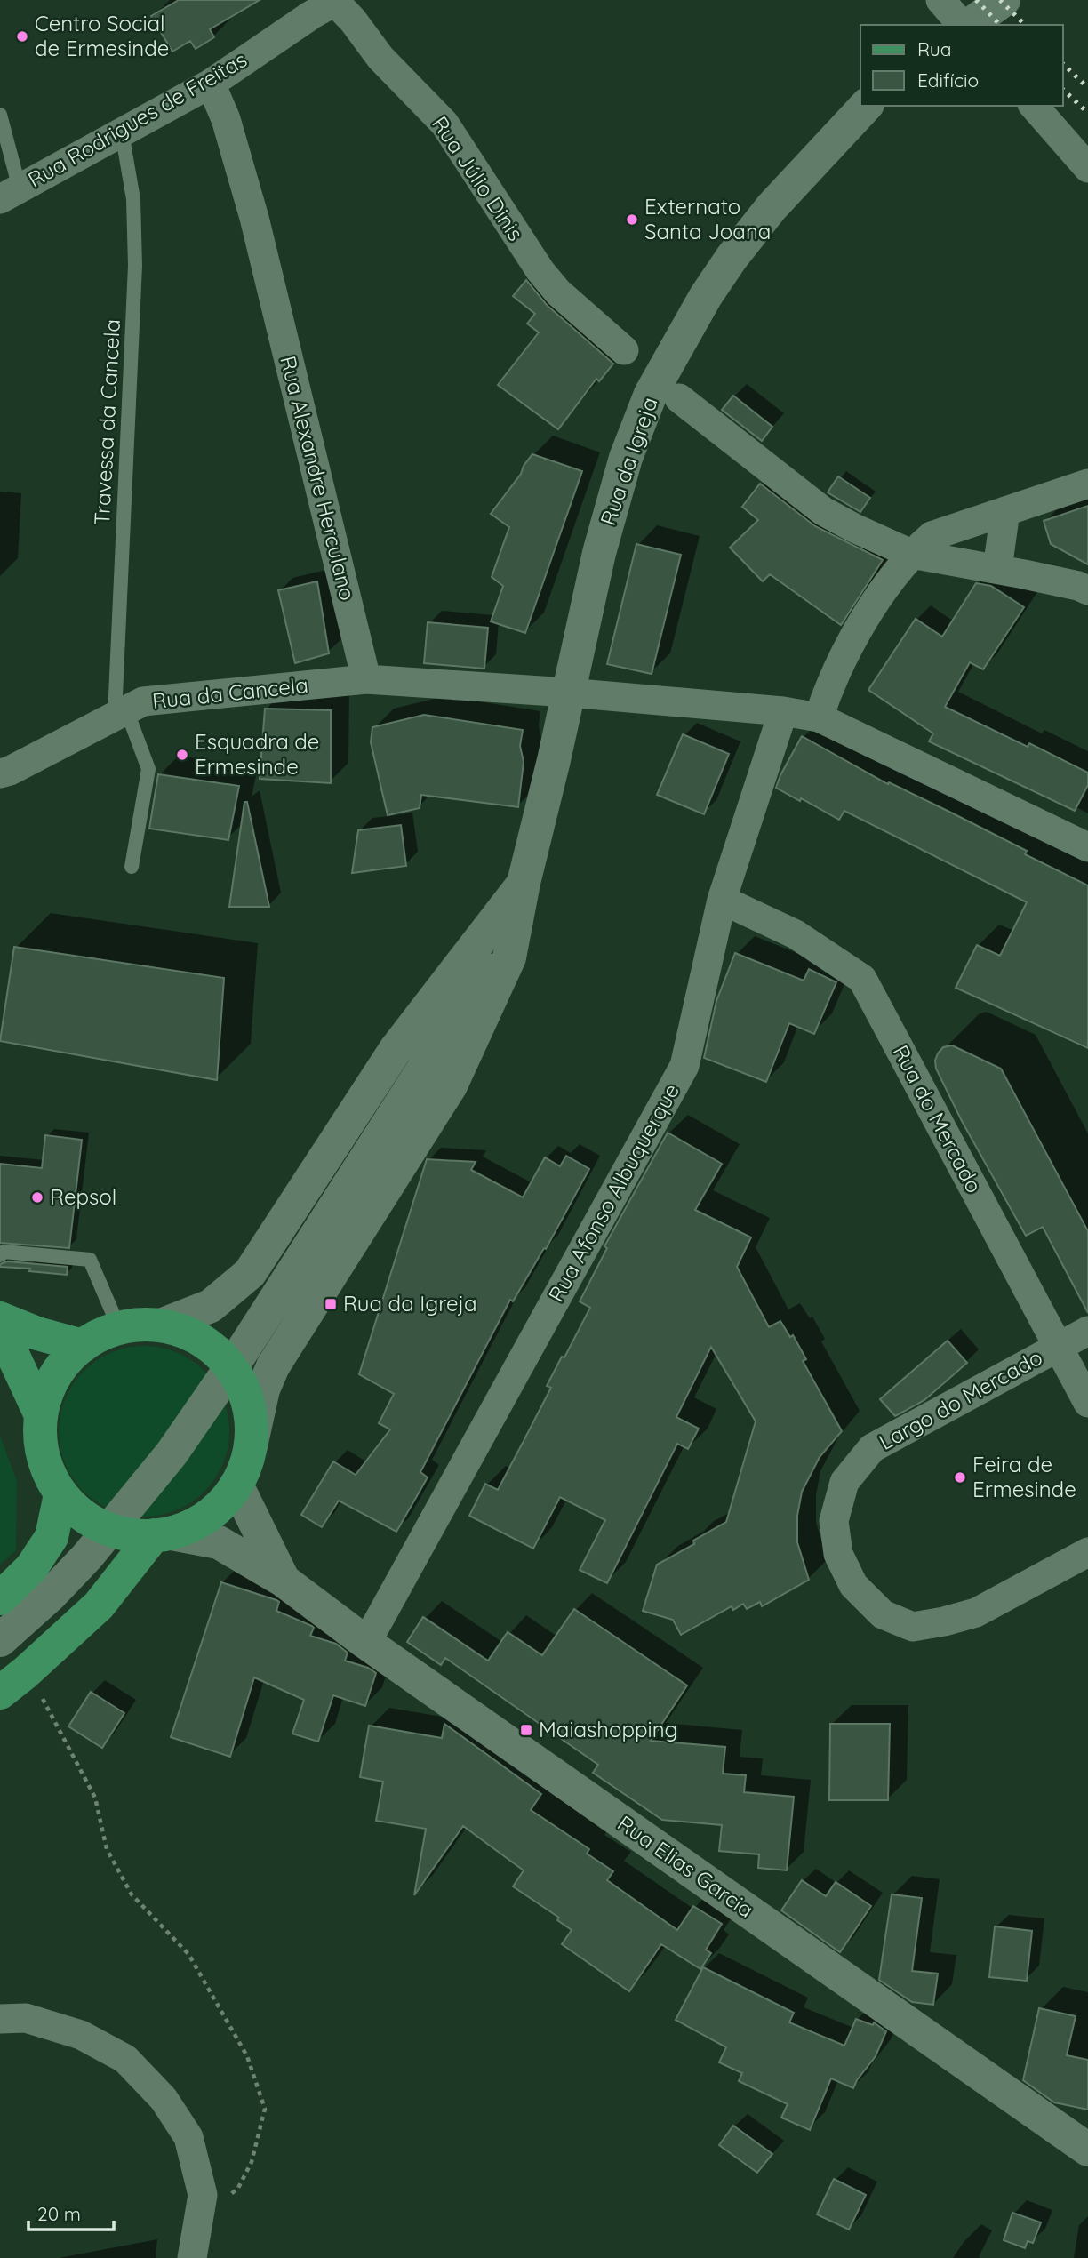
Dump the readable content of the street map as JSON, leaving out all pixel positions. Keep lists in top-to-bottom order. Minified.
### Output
{"streets":{"main road":["Rua da Igreja","Rua Elias Garcia"],"street":["Rua Rodrigues de Freitas","Rua Júlio Dinis","Rua Alexandre Herculano","Rua da Cancela","Rua do Mercado","Rua Afonso Albuquerque","Largo do Mercado"],"lane":["Travessa da Cancela"]},"crossings":[["Rua Rodrigues de Freitas","Rua Júlio Dinis"],["Rua Rodrigues de Freitas","Travessa da Cancela"],["Rua Rodrigues de Freitas","Rua Alexandre Herculano"],["Travessa da Cancela","Rua da Cancela"],["Rua da Igreja","Rua Elias Garcia"],["Rua Alexandre Herculano","Rua da Cancela"],["Rua do Mercado","Rua Afonso Albuquerque"],["Rua do Mercado","Largo do Mercado"],["Rua Afonso Albuquerque","Rua Elias Garcia"]],"places":{"other":["Centro Social de Ermesinde","Externato Santa Joana","Esquadra de Ermesinde","Repsol","Feira de Ermesinde"],"transit":["Rua da Igreja","Maiashopping"]},"legend":["Rua","Edifício"],"scale_bar":"20 m"}
